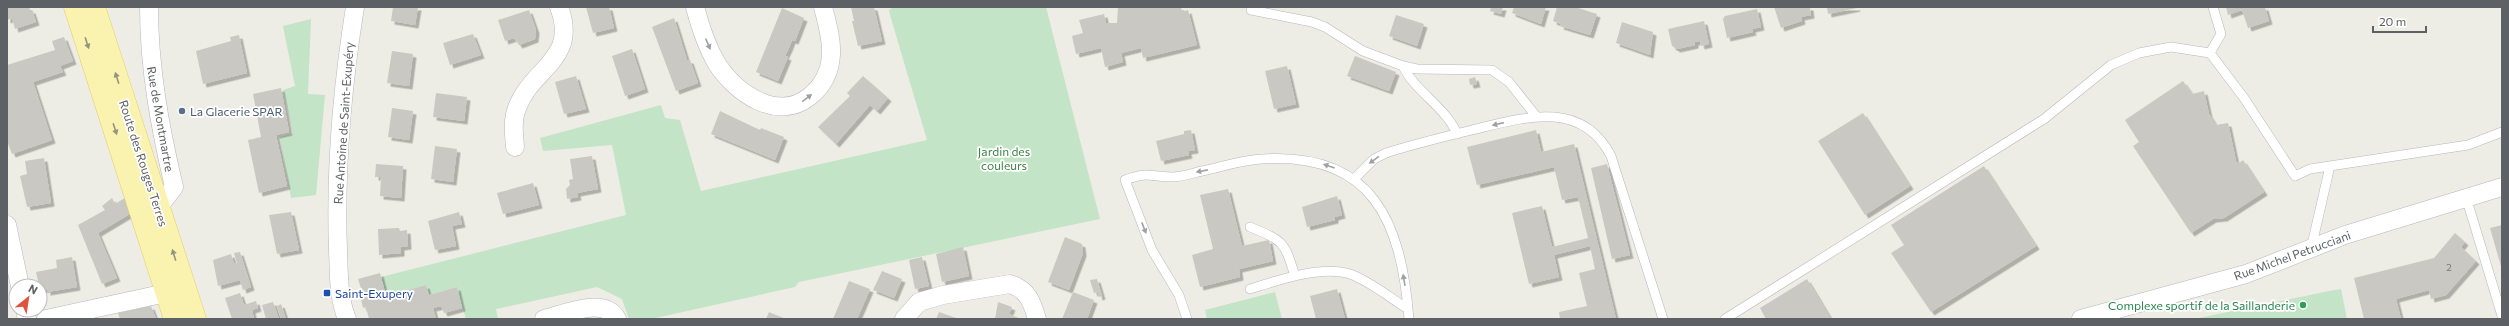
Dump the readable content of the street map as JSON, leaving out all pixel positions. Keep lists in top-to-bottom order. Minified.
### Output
{"streets":{"main road":["Route des Rouges Terres"],"street":["Rue de Montmartre","Rue Antoine de Saint-Exupéry","Rue Michel Petrucciani"]},"crossings":[["Rue de Montmartre","Route des Rouges Terres"]],"parks":["Jardin des couleurs"],"places":{"other":["La Glacerie SPAR","Complexe sportif de la Saillanderie"],"transit":["Saint-Exupery"]},"house_numbers":["2"],"scale_bar":"20 m","north":"top right"}
